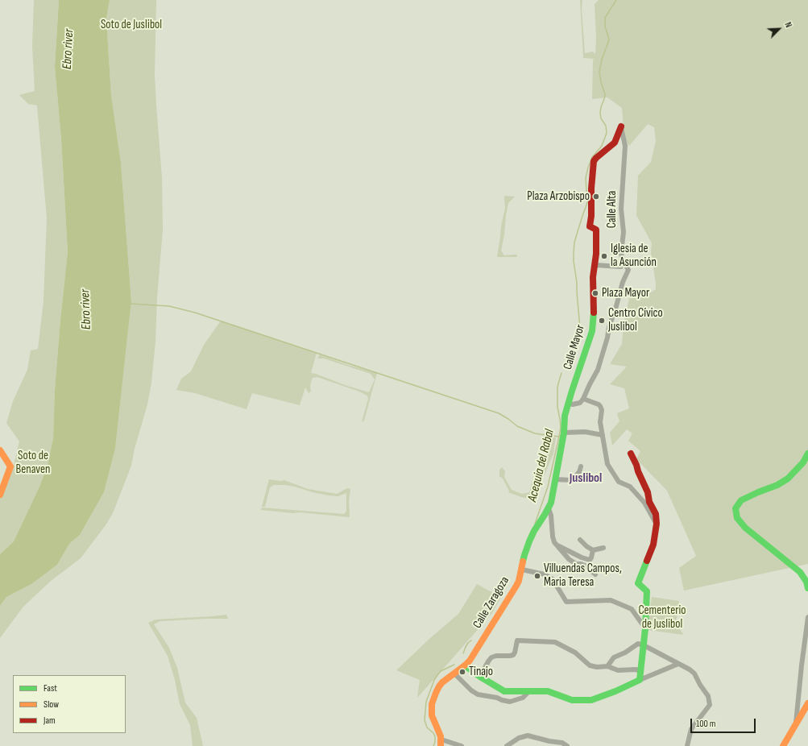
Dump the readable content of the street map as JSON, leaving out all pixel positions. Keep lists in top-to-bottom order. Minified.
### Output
{"streets":{"street":["Calle Alta","Calle Mayor","Calle Zaragoza"]},"crossings":[["Calle Alta","Calle Mayor"],["Calle Mayor","Calle Zaragoza"]],"districts":["Juslibol"],"water":["Ebro river","Acequia del Rabal"],"parks":["Soto de Juslibol","Soto de Benaven","Cementerio de Juslibol"],"places":["Plaza Arzobispo","Iglesia de la Asunción","Plaza Mayor","Centro Cívico Juslibol","Villuendas Campos, Maria Teresa","Tinajo"],"legend":["Fast","Slow","Jam"],"scale_bar":"100 m","north":"top right"}
